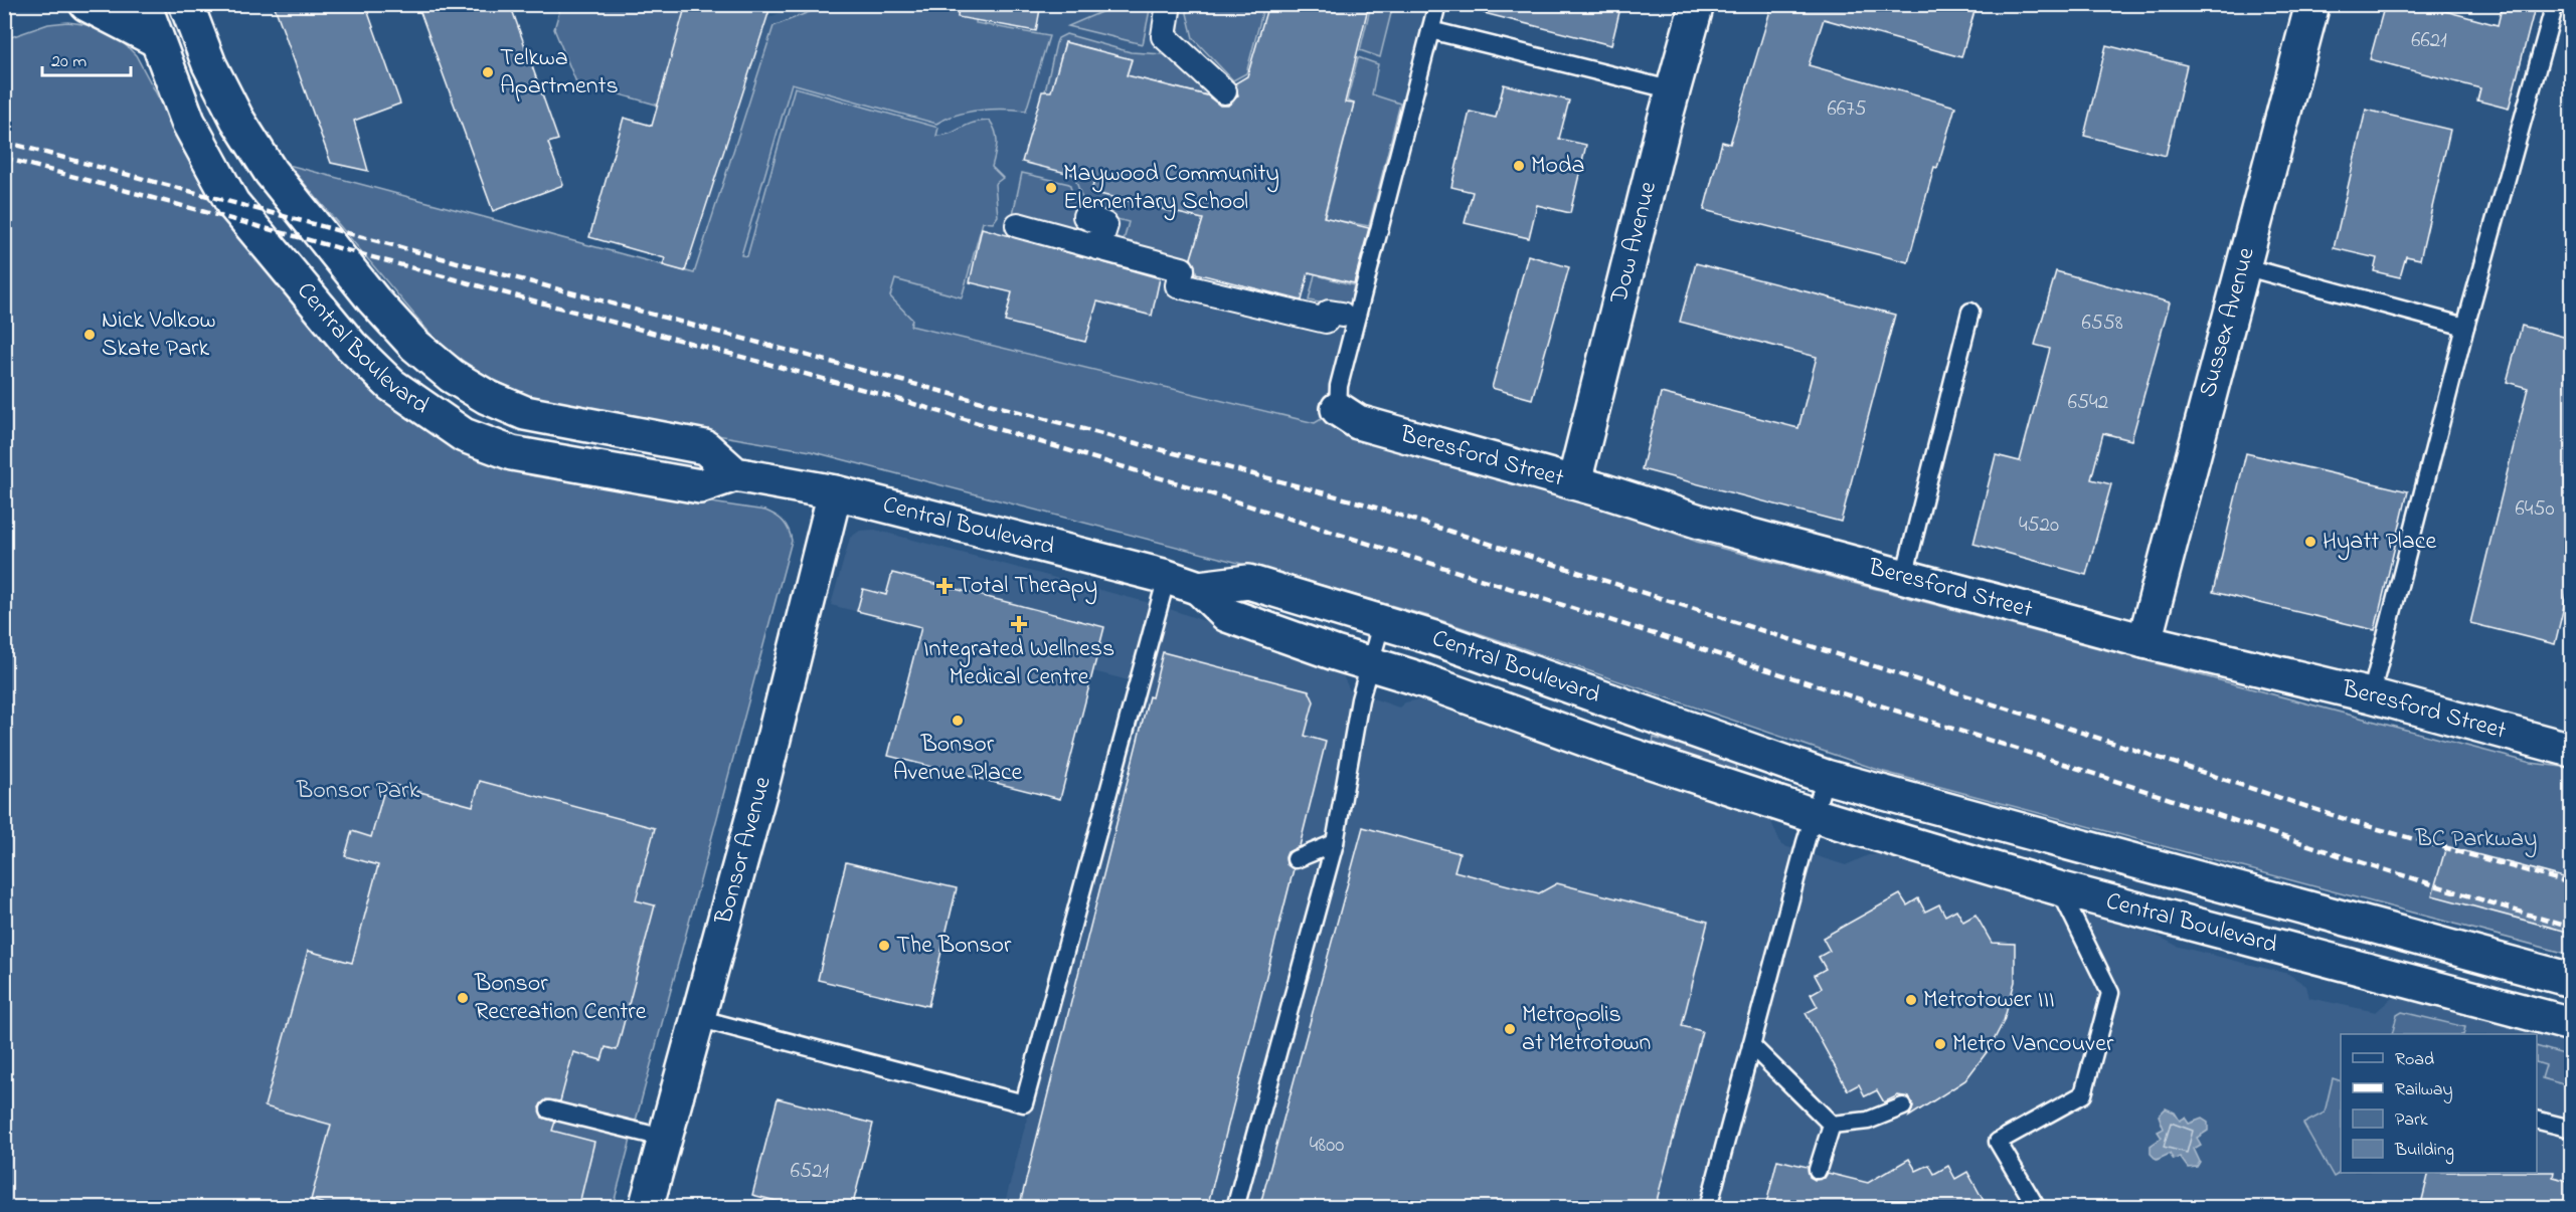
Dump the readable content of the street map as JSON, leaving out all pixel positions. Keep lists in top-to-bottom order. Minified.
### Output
{"streets":{"street":["Dow Avenue","Sussex Avenue","Central Boulevard","Beresford Street","Bonsor Avenue"]},"crossings":[["Dow Avenue","Beresford Street"],["Sussex Avenue","Beresford Street"],["Central Boulevard","Bonsor Avenue"]],"parks":["Bonsor Park","BC Parkway"],"places":{"other":["Telkwa Apartments","Moda","Maywood Community Elementary School","Nick Volkow Skate Park","Hyatt Place","Bonsor Avenue Place","The Bonsor","Bonsor Recreation Centre","Metrotower III","Metropolis at Metrotown","Metro Vancouver"],"health":["Total Therapy","Integrated Wellness Medical Centre"]},"house_numbers":["6621","6675","6558","6542","6450","4520","4800","6521"],"legend":["Road","Railway","Park","Building"],"scale_bar":"20 m"}
